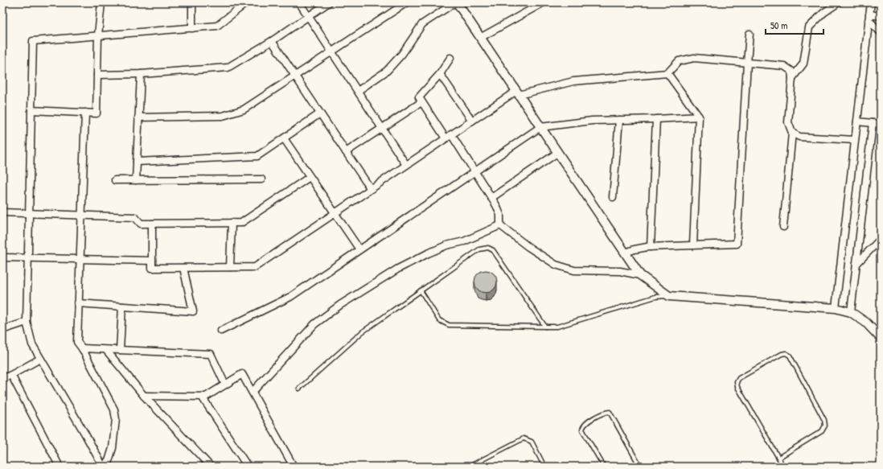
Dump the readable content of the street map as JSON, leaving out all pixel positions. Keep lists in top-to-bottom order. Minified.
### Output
{"scale_bar":"50 m"}
